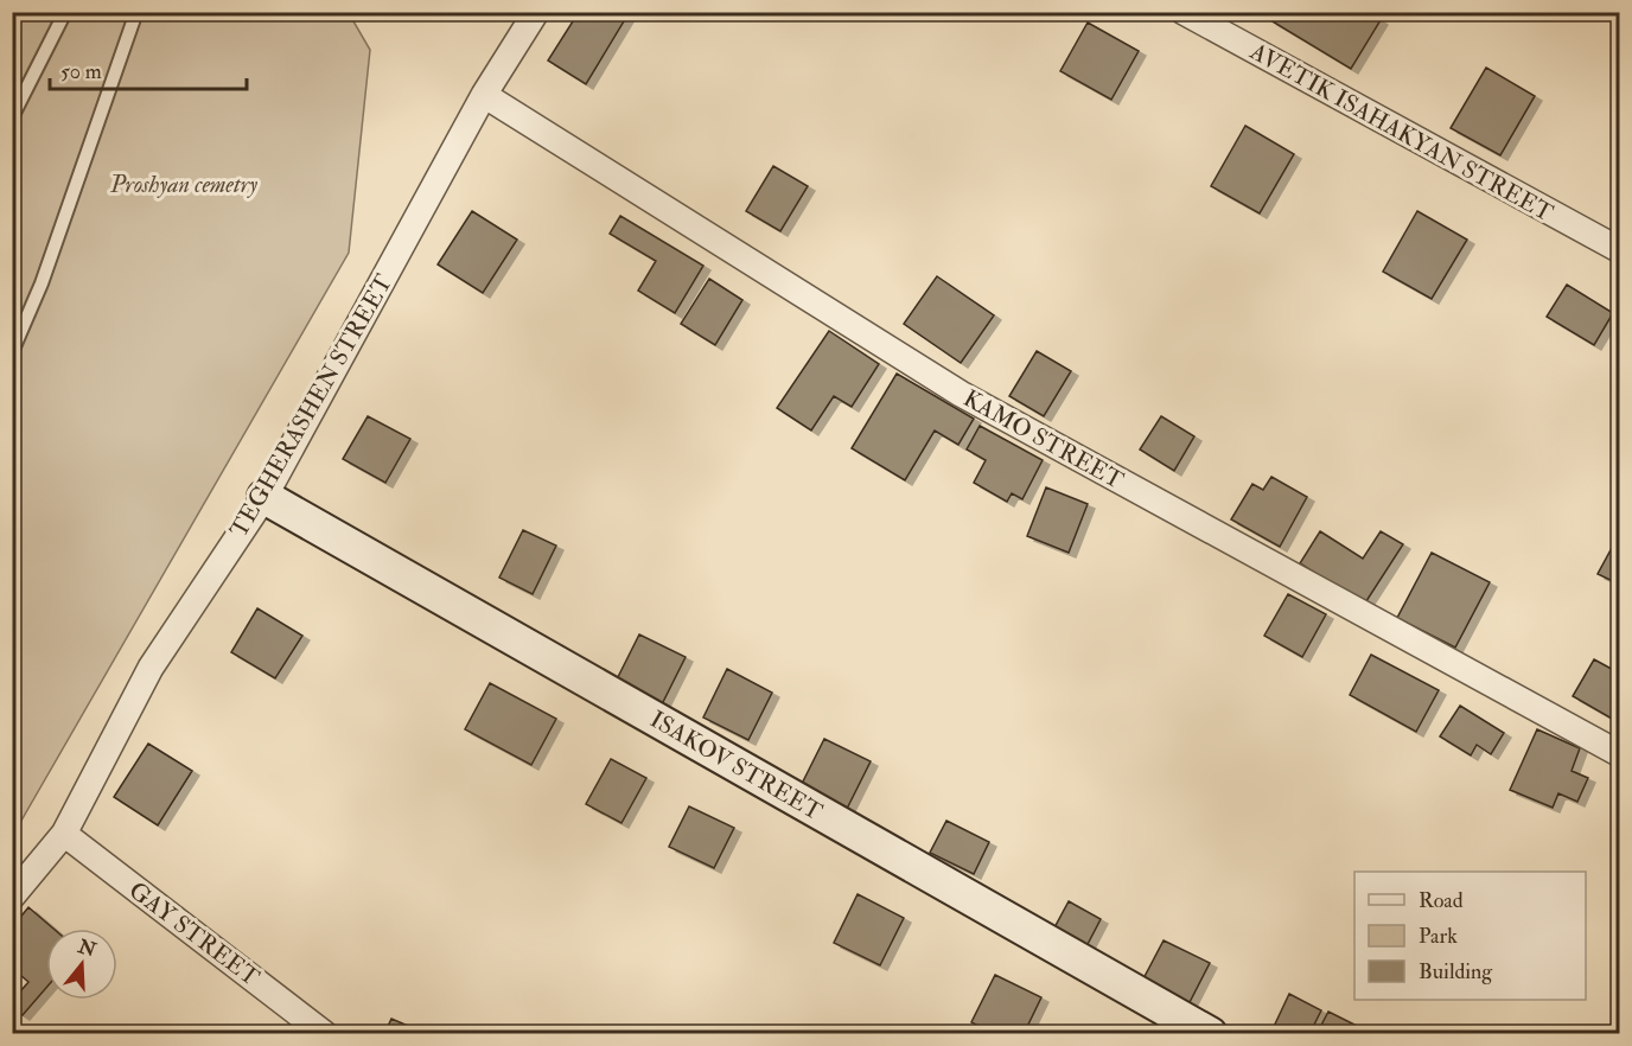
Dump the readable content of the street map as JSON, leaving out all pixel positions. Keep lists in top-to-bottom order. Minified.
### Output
{"streets":{"street":["AVETIK ISAHAKYAN STREET","TEGHERASHEN STREET","KAMO STREET","ISAKOV STREET","GAY STREET"]},"crossings":[["TEGHERASHEN STREET","KAMO STREET"],["TEGHERASHEN STREET","ISAKOV STREET"],["TEGHERASHEN STREET","GAY STREET"]],"parks":["Proshyan cemetry"],"legend":["Road","Park","Building"],"scale_bar":"50 m","north":"top"}
